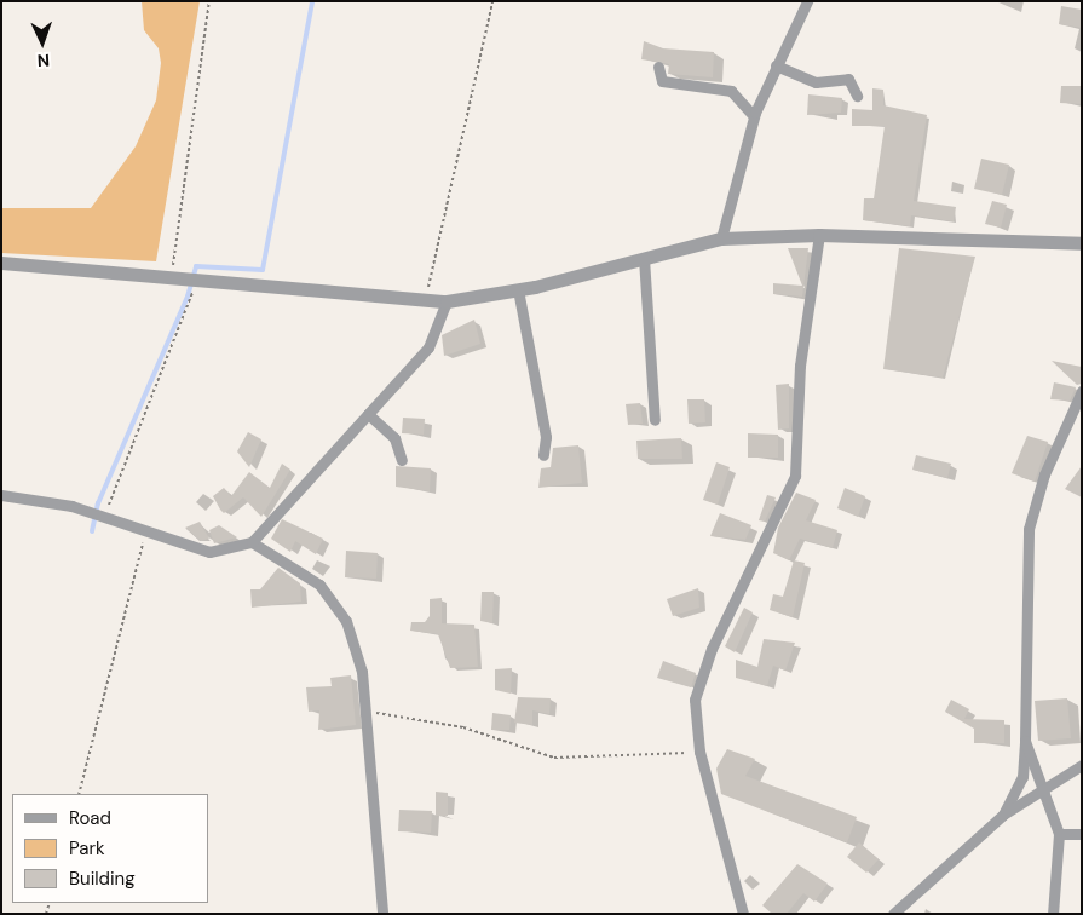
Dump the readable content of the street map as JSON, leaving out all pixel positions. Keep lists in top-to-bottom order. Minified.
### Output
{"legend":["Road","Park","Building"],"north":"bottom"}
